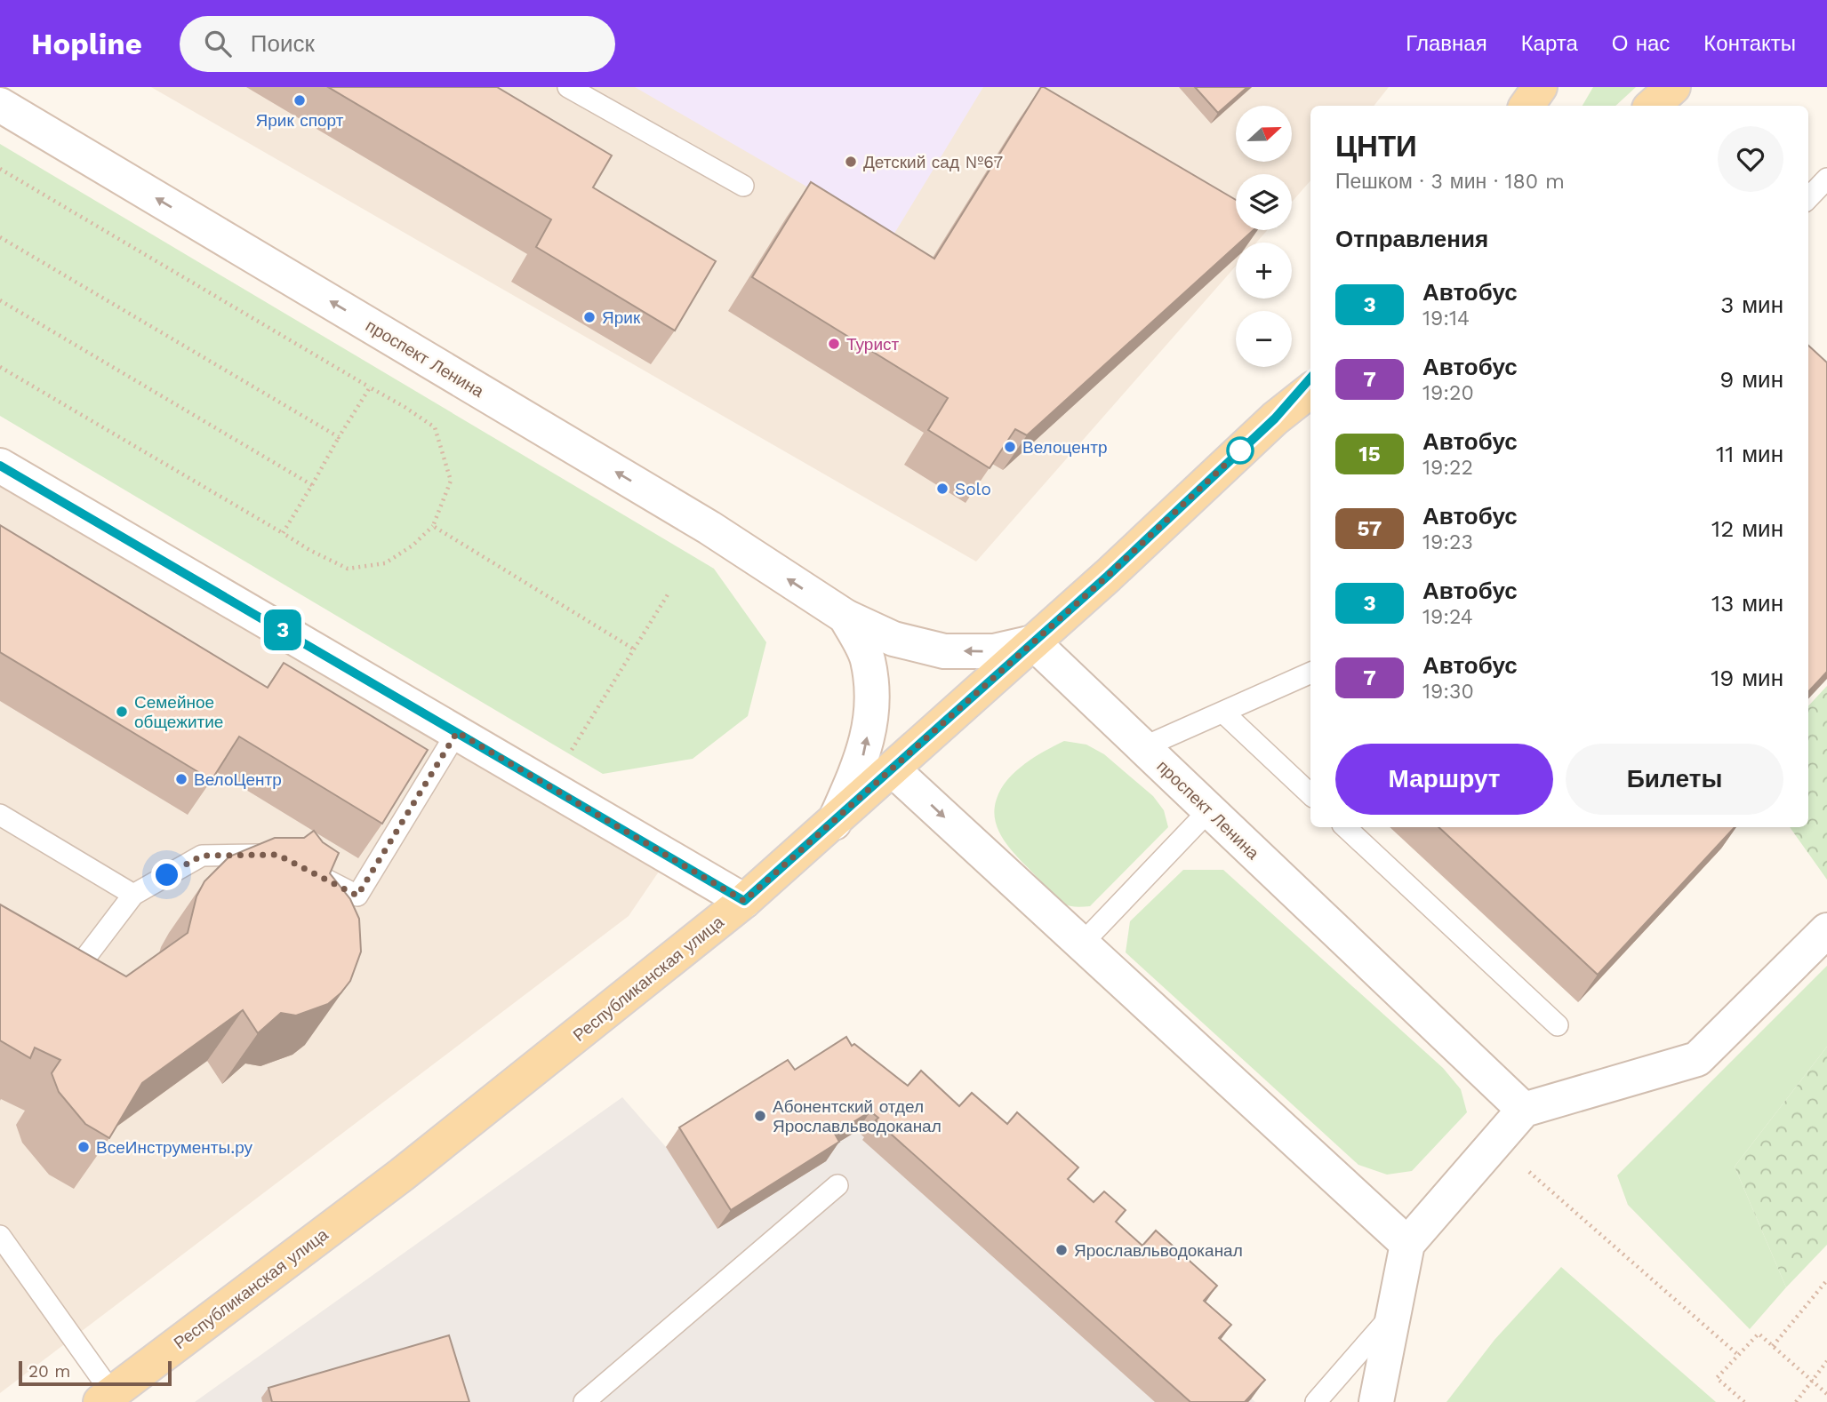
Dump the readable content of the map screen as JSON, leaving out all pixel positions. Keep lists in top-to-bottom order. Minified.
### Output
{"streets":{"main road":["проспект Ленина","Республиканская улица"]},"crossings":[["проспект Ленина","Республиканская улица"]],"places":["Ярик спорт","Детский сад №67","Ярик","Турист","Велоцентр","Solo","Семейное общежитие","ВелоЦентр","Абонентский отдел Ярославльводоканал","ВсеИнструменты.ру","Ярославльводоканал"],"lines":["bus line 3"],"scale_bar":"20 m","north":"right","page":{"header":"Hopline","search":"Поиск","nav":["Главная","Карта","О нас","Контакты"],"on_map":"3","map_buttons":["+","−"],"heading":[["ЦНТИ","Пешком · 3 мин · 180 m"],"Отправления"],"list":[{"mark":"3","name":"Автобус","note":"19:14","value":"3 мин"},{"mark":"7","name":"Автобус","note":"19:20","value":"9 мин"},{"mark":"15","name":"Автобус","note":"19:22","value":"11 мин"},{"mark":"57","name":"Автобус","note":"19:23","value":"12 мин"},{"mark":"3","name":"Автобус","note":"19:24","value":"13 мин"},{"mark":"7","name":"Автобус","note":"19:30","value":"19 мин"}],"buttons":["Маршрут","Билеты"],"scale":"20 m"}}
